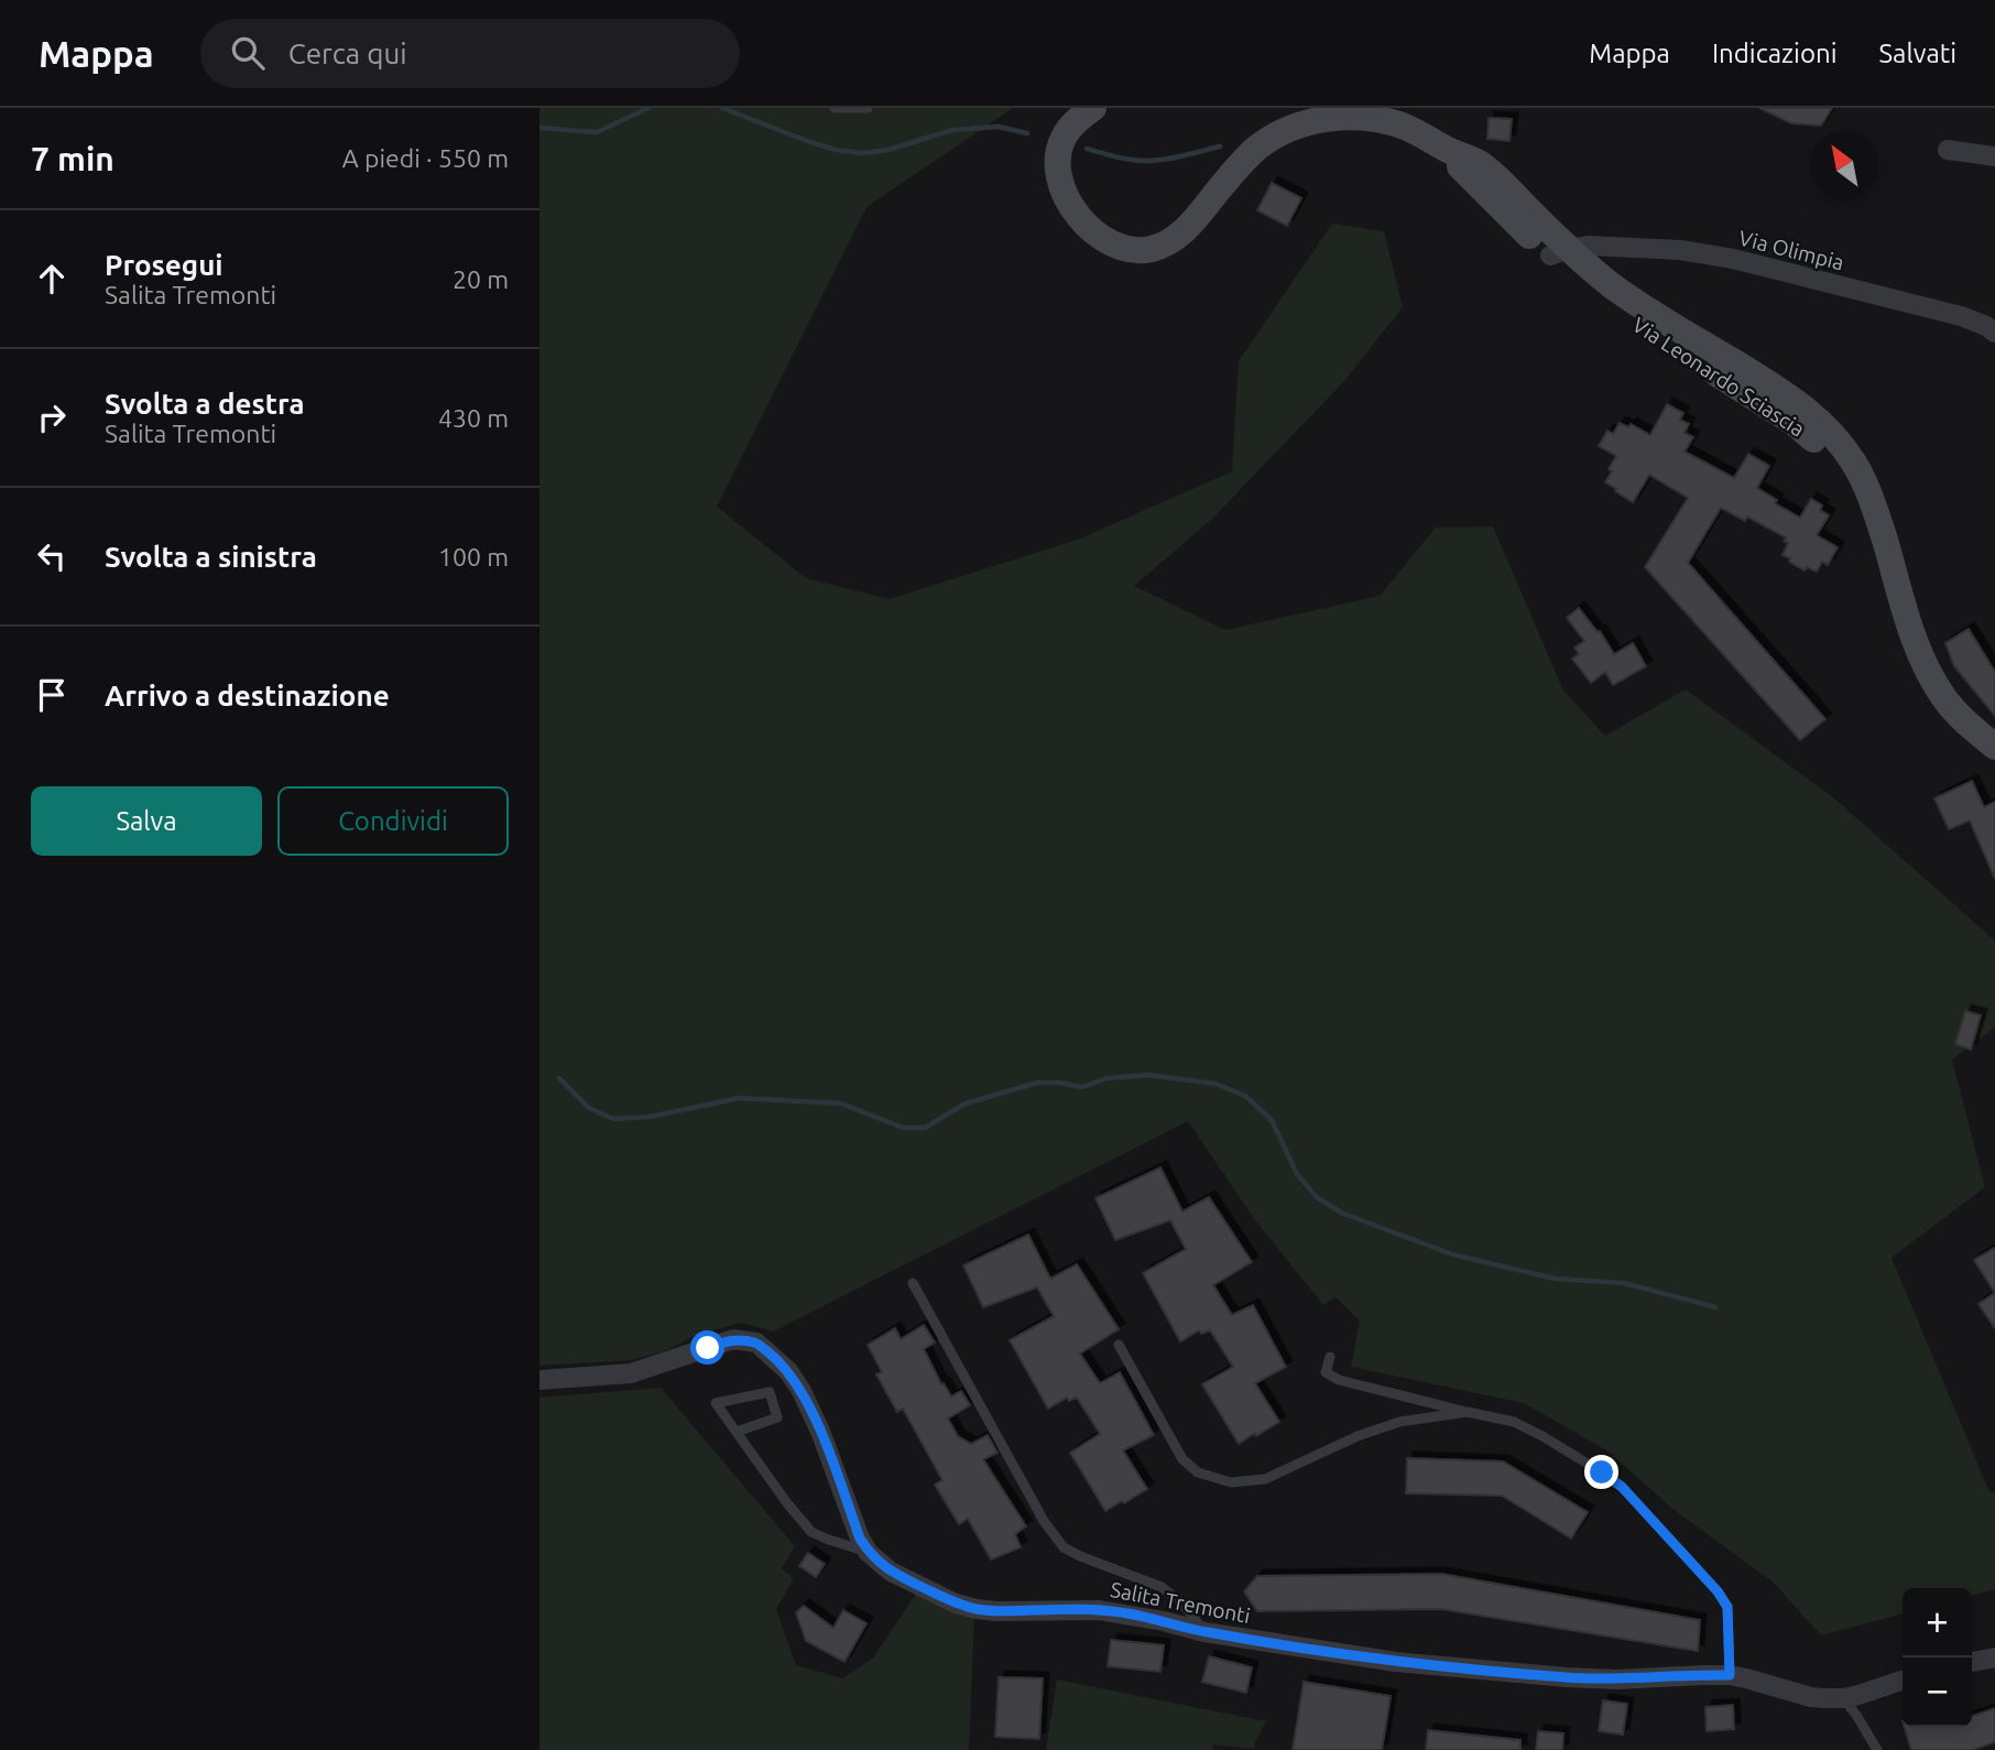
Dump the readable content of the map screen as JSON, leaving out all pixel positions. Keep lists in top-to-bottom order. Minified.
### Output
{"streets":{"street":["Via Olimpia","Via Leonardo Sciascia","Salita Tremonti"]},"crossings":[["Via Olimpia","Via Leonardo Sciascia"]],"north":"top left","page":{"header":"Mappa","search":"Cerca qui","nav":["Mappa","Indicazioni","Salvati"],"heading":["7 min","A piedi · 550 m"],"list":[["Prosegui","Salita Tremonti","20 m"],["Svolta a destra","Salita Tremonti","430 m"],["Svolta a sinistra","100 m"],"Arrivo a destinazione"],"buttons":["Salva","Condividi"],"map_buttons":["+","−"]}}
